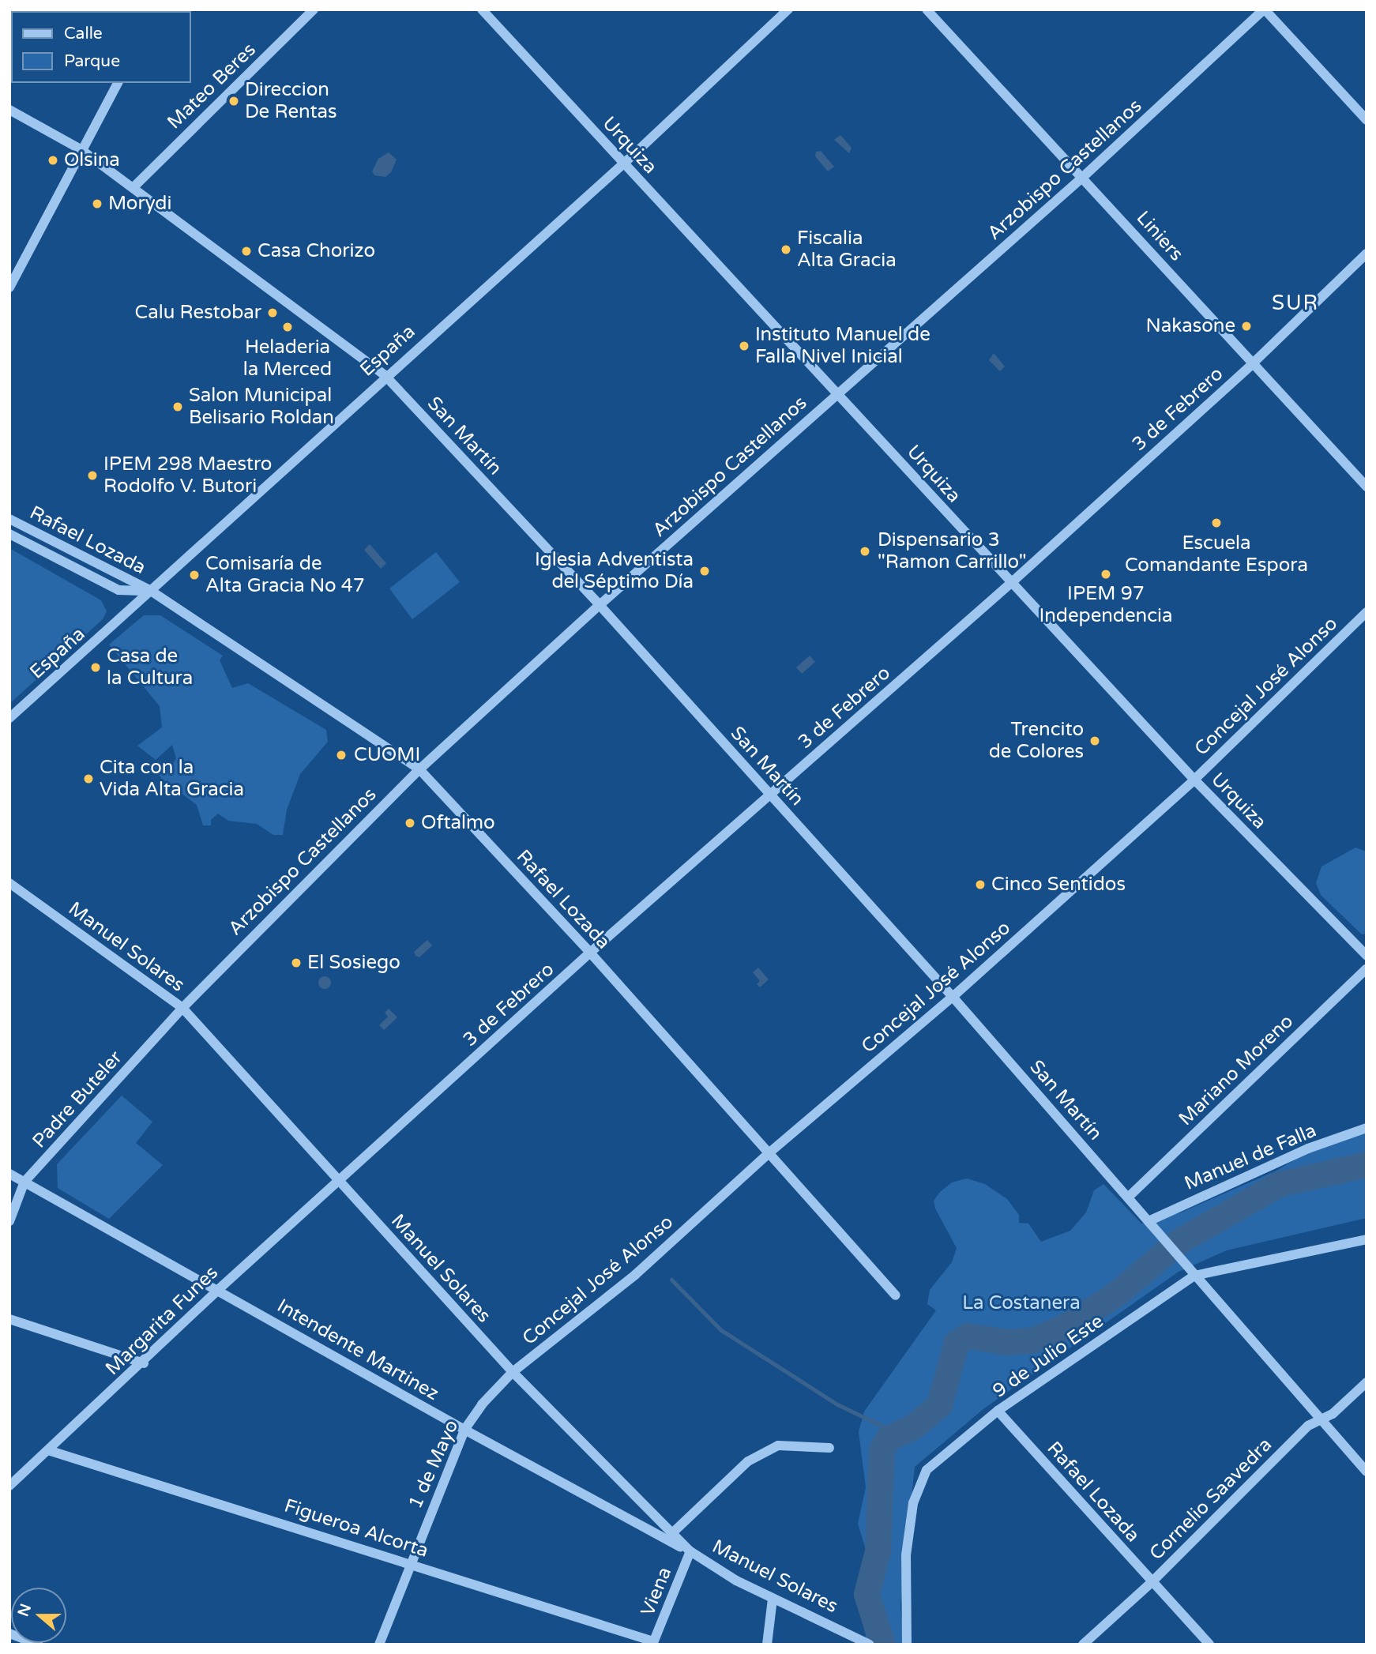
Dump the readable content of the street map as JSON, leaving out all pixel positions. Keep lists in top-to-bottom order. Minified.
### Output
{"streets":{"street":["Mateo Beres","Urquiza","Arzobispo Castellanos","Liniers","España","3 de Febrero","San Martín","Rafael Lozada","Concejal José Alonso","Manuel Solares","Mariano Moreno","Padre Buteler","Manuel de Falla","Margarita Funes","Intendente Martinez","9 de Julio Este","1 de Mayo","Cornelio Saavedra","Figueroa Alcorta","Viena"]},"crossings":[["Mateo Beres","San Martín"],["Urquiza","Arzobispo Castellanos"],["Urquiza","España"],["Urquiza","3 de Febrero"],["Urquiza","Concejal José Alonso"],["Arzobispo Castellanos","Liniers"],["Arzobispo Castellanos","San Martín"],["Arzobispo Castellanos","Rafael Lozada"],["Arzobispo Castellanos","Manuel Solares"],["Arzobispo Castellanos","Padre Buteler"],["Liniers","3 de Febrero"],["España","San Martín"],["España","Rafael Lozada"],["3 de Febrero","San Martín"],["3 de Febrero","Rafael Lozada"],["3 de Febrero","Manuel Solares"],["3 de Febrero","Margarita Funes"],["San Martín","Concejal José Alonso"],["San Martín","Mariano Moreno"],["San Martín","Manuel de Falla"],["San Martín","9 de Julio Este"],["San Martín","Cornelio Saavedra"],["Rafael Lozada","Concejal José Alonso"],["Rafael Lozada","9 de Julio Este"],["Rafael Lozada","Cornelio Saavedra"],["Concejal José Alonso","Manuel Solares"],["Concejal José Alonso","1 de Mayo"],["Manuel Solares","Padre Buteler"],["Manuel Solares","Margarita Funes"],["Manuel Solares","Intendente Martinez"],["Manuel Solares","1 de Mayo"],["Manuel Solares","Viena"],["Padre Buteler","Intendente Martinez"],["Margarita Funes","Intendente Martinez"],["Margarita Funes","Figueroa Alcorta"],["Intendente Martinez","1 de Mayo"],["Intendente Martinez","Viena"],["1 de Mayo","Figueroa Alcorta"],["Figueroa Alcorta","Viena"]],"districts":["SUR"],"parks":["La Costanera"],"places":["Direccion De Rentas","Olsina","Morydi","Fiscalia Alta Gracia","Casa Chorizo","Calu Restobar","Nakasone","Heladeria la Merced","Instituto Manuel de Falla Nivel Inicial","Salon Municipal Belisario Roldan","IPEM 298 Maestro Rodolfo V. Butori","Escuela Comandante Espora","Dispensario 3 \"Ramon Carrillo\"","Iglesia Adventista del Séptimo Día","IPEM 97 Independencia","Comisaría de Alta Gracia No 47","Casa de la Cultura","Trencito de Colores","CUOMI","Cita con la Vida Alta Gracia","Oftalmo","Cinco Sentidos","El Sosiego"],"legend":["Calle","Parque"],"north":"left"}
